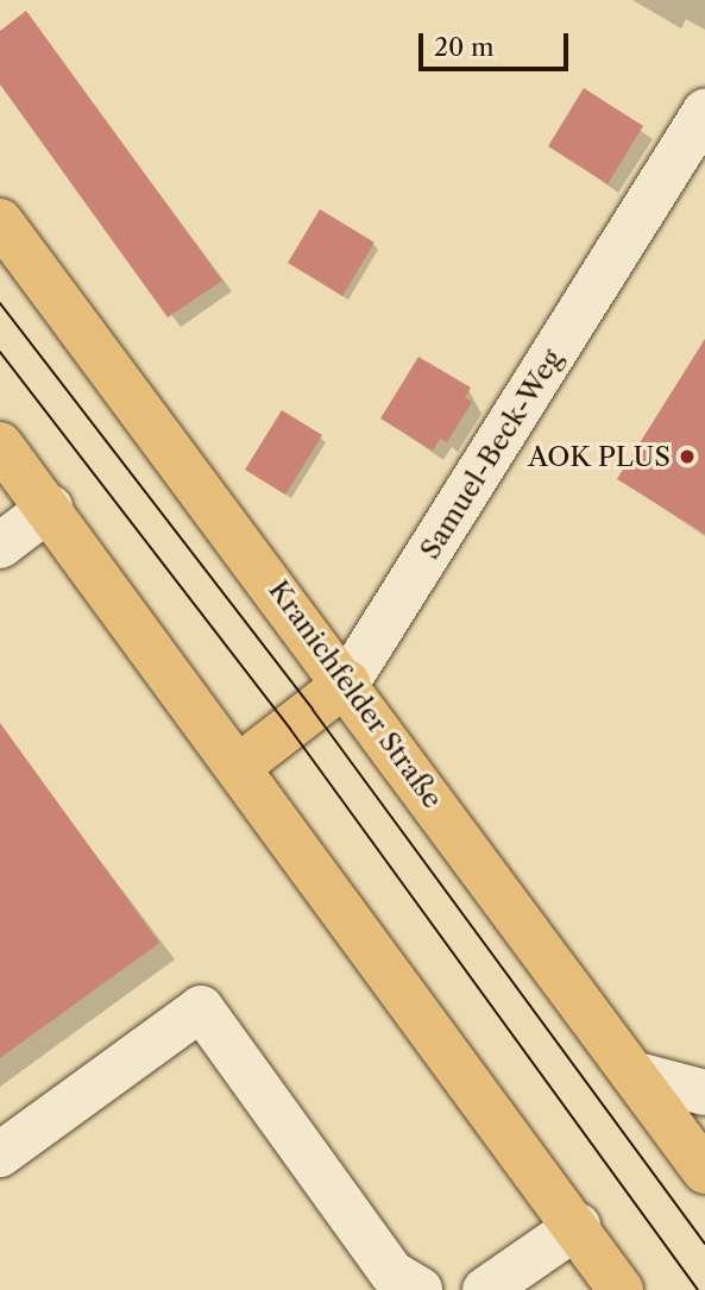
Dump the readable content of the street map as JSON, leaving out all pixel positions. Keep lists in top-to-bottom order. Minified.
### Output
{"streets":{"main road":["Samuel-Beck-Weg","Kranichfelder Straße"]},"crossings":[["Samuel-Beck-Weg","Kranichfelder Straße"]],"places":["AOK PLUS"],"scale_bar":"20 m"}
